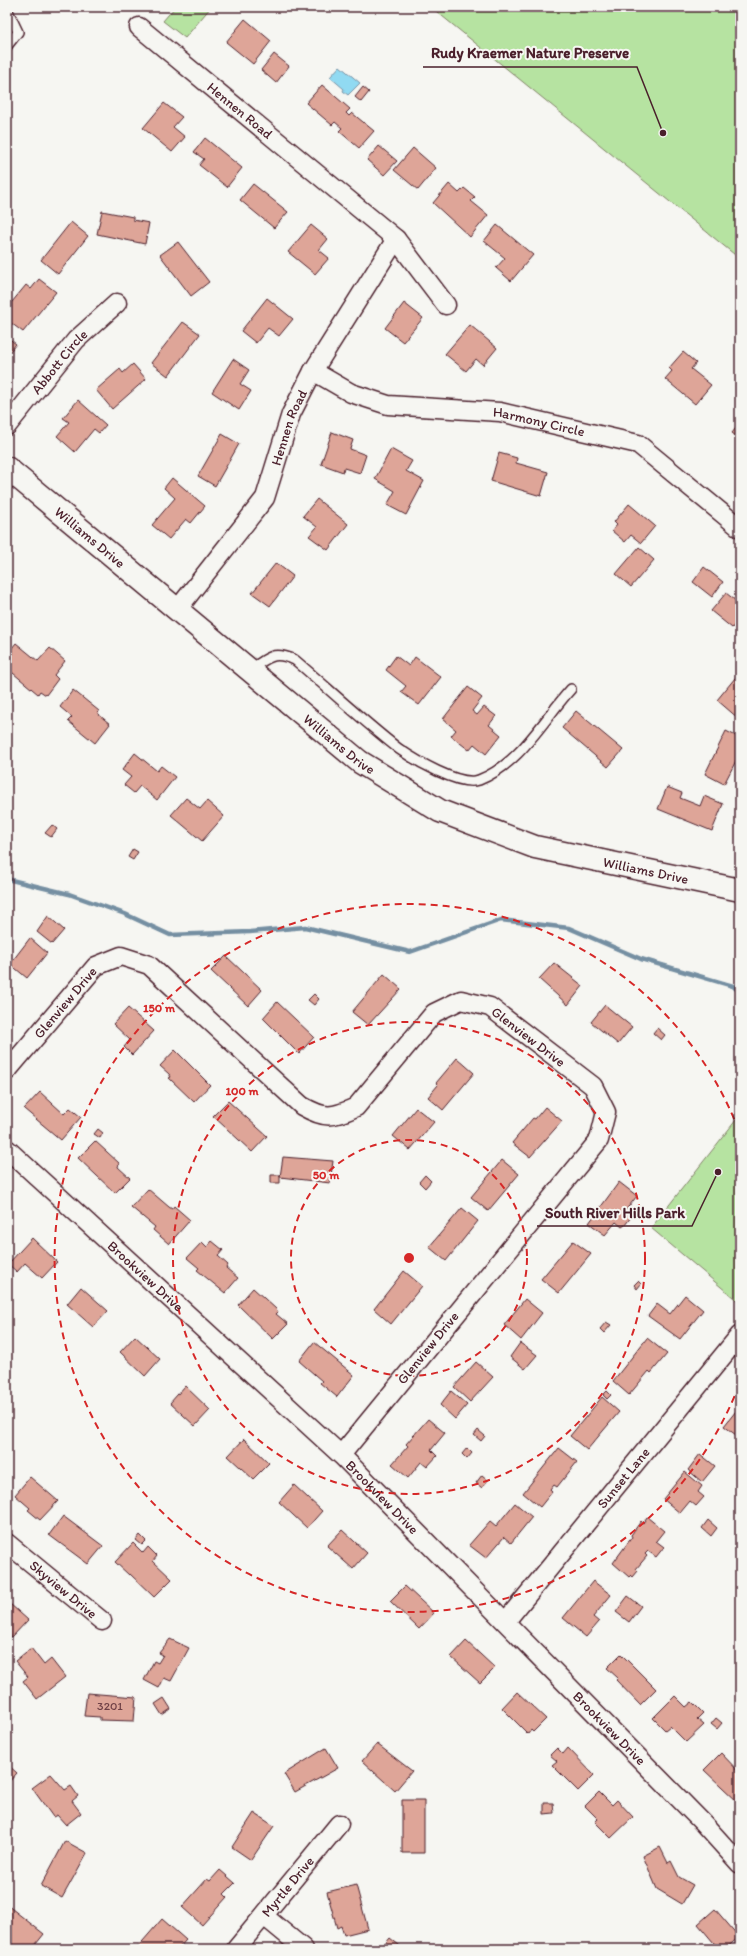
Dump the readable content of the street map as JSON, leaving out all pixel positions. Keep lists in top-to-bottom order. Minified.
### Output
{"streets":{"main road":["Williams Drive"],"street":["Hennen Road","Abbott Circle","Harmony Circle","Glenview Drive","Brookview Drive","Sunset Lane","Skyview Drive","Myrtle Drive"]},"crossings":[["Hennen Road","Harmony Circle"],["Hennen Road","Williams Drive"],["Glenview Drive","Brookview Drive"],["Brookview Drive","Sunset Lane"]],"places":["Rudy Kraemer Nature Preserve","South River Hills Park"],"house_numbers":["3201"],"rings":["150 m","100 m","50 m"]}
